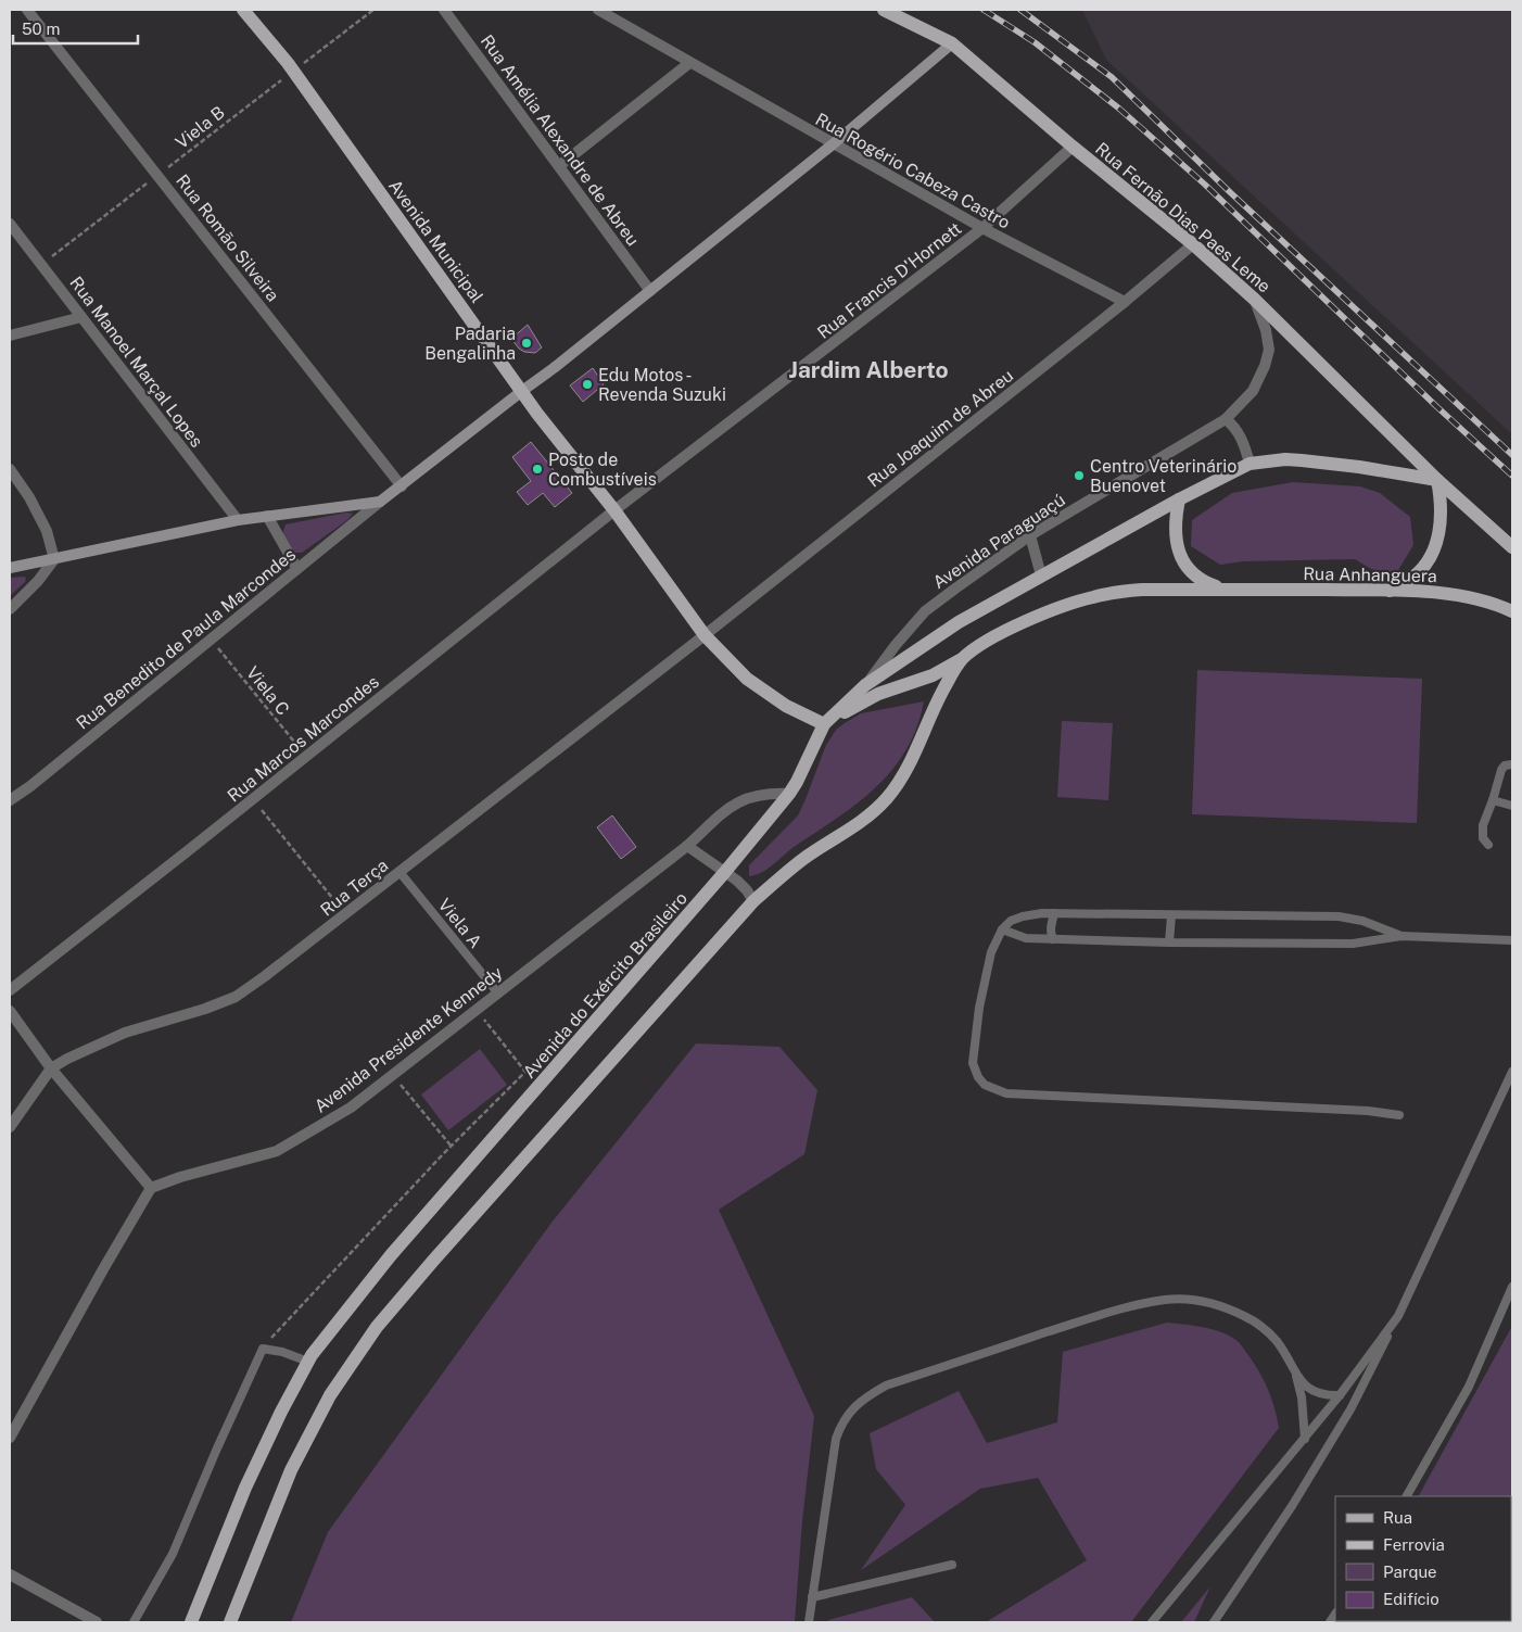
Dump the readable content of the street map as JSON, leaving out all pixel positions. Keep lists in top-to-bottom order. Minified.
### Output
{"streets":{"main road":["Rua Fernão Dias Paes Leme","Avenida Municipal","Rua Anhanguera","Avenida do Exército Brasileiro"],"street":["Rua Amélia Alexandre de Abreu","Rua Rogério Cabeza Castro","Rua Romão Silveira","Rua Francis D'Hornett","Rua Manoel Marçal Lopes","Rua Joaquim de Abreu","Avenida Paraguaçú","Rua Benedito de Paula Marcondes","Rua Marcos Marcondes","Rua Terça","Avenida Presidente Kennedy"],"lane":["Viela A"],"path":["Viela B","Viela C"]},"crossings":[["Viela B","Rua Romão Silveira"],["Viela B","Avenida Municipal"],["Viela B","Rua Manoel Marçal Lopes"],["Rua Rogério Cabeza Castro","Rua Francis D'Hornett"],["Rua Rogério Cabeza Castro","Rua Joaquim de Abreu"],["Rua Fernão Dias Paes Leme","Rua Francis D'Hornett"],["Rua Fernão Dias Paes Leme","Rua Joaquim de Abreu"],["Rua Fernão Dias Paes Leme","Avenida Paraguaçú"],["Rua Fernão Dias Paes Leme","Avenida do Exército Brasileiro"],["Avenida Municipal","Rua Francis D'Hornett"],["Avenida Municipal","Rua Joaquim de Abreu"],["Avenida Municipal","Rua Marcos Marcondes"],["Avenida Municipal","Rua Terça"],["Avenida Municipal","Avenida do Exército Brasileiro"],["Rua Francis D'Hornett","Rua Marcos Marcondes"],["Rua Joaquim de Abreu","Rua Terça"],["Avenida Paraguaçú","Avenida do Exército Brasileiro"],["Rua Benedito de Paula Marcondes","Viela C"],["Viela C","Rua Marcos Marcondes"],["Rua Terça","Viela A"],["Viela A","Avenida Presidente Kennedy"],["Avenida do Exército Brasileiro","Avenida Presidente Kennedy"]],"districts":["Jardim Alberto"],"places":["Padaria Bengalinha","Edu Motos - Revenda Suzuki","Posto de Combustíveis","Centro Veterinário Buenovet"],"legend":["Rua","Ferrovia","Parque","Edifício"],"scale_bar":"50 m"}
